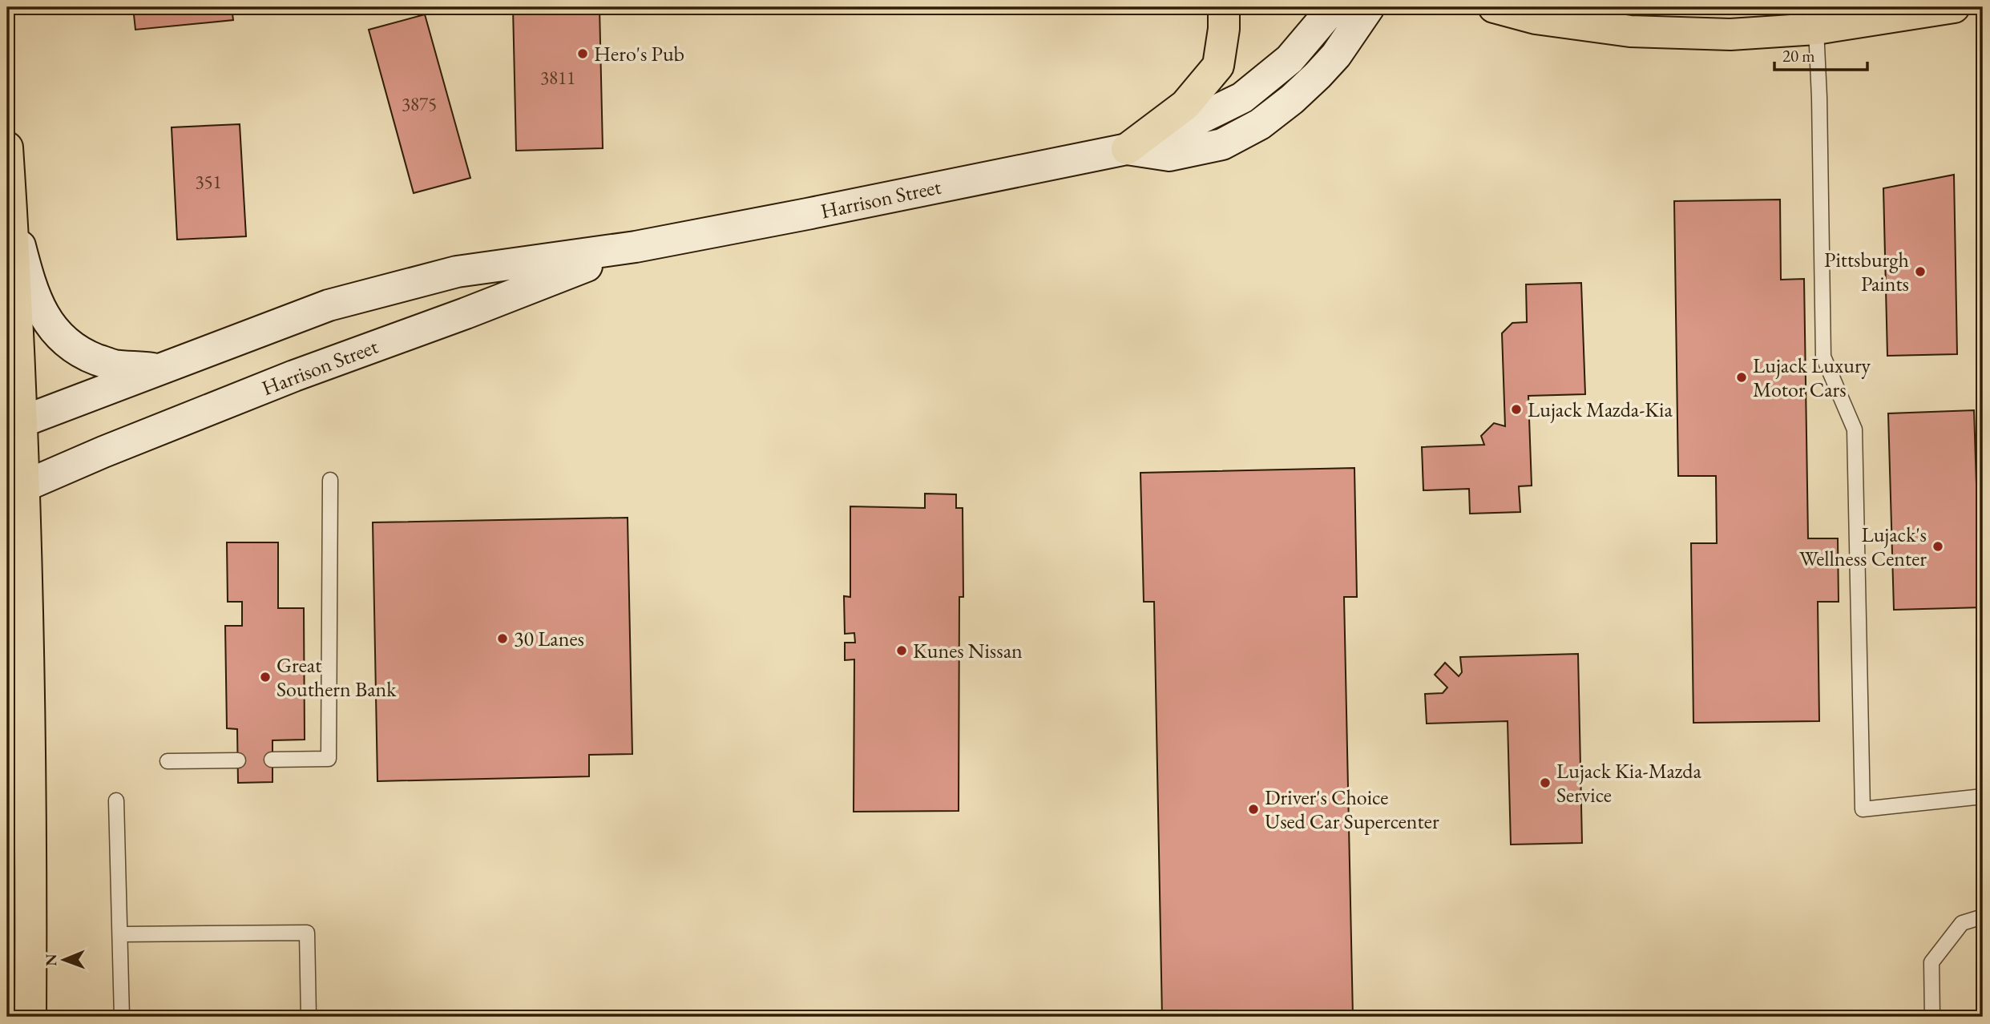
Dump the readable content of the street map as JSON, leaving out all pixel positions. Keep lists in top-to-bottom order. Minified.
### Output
{"streets":{"main road":["Harrison Street"]},"places":["Hero's Pub","Pittsburgh Paints","Lujack Luxury Motor Cars","Lujack Mazda-Kia","Lujack's Wellness Center","30 Lanes","Kunes Nissan","Great Southern Bank","Lujack Kia-Mazda Service","Driver's Choice Used Car Supercenter"],"house_numbers":["3811","3875","351"],"scale_bar":"20 m","north":"left"}
